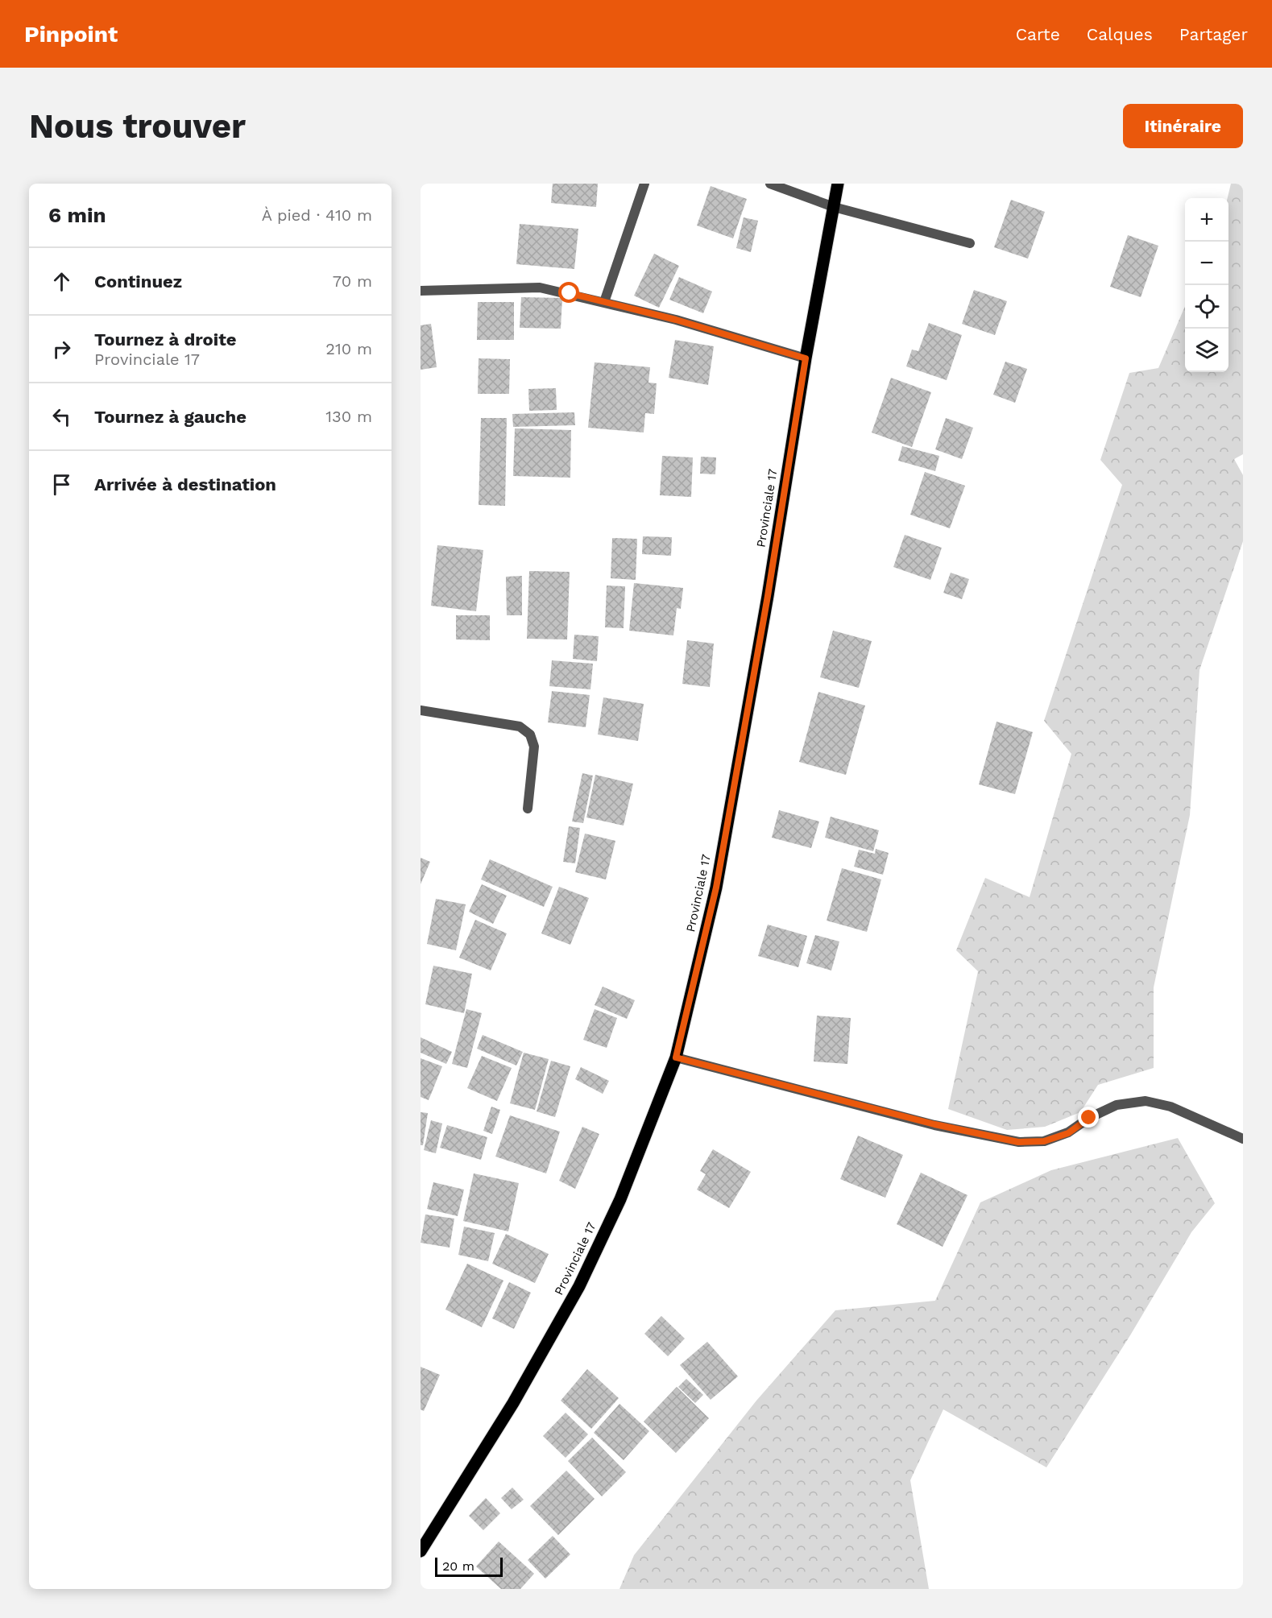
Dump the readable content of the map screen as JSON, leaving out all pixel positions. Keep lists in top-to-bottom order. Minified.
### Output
{"streets":{"main road":["Provinciale 17"]},"scale_bar":"20 m","page":{"header":"Pinpoint","nav":["Carte","Calques","Partager"],"buttons":"Itinéraire","title":"Nous trouver","heading":["6 min","À pied · 410 m"],"map_buttons":["+","−"],"list":[["Continuez","70 m"],["Tournez à droite","Provinciale 17","210 m"],["Tournez à gauche","130 m"],"Arrivée à destination"],"scale":"20 m"}}
